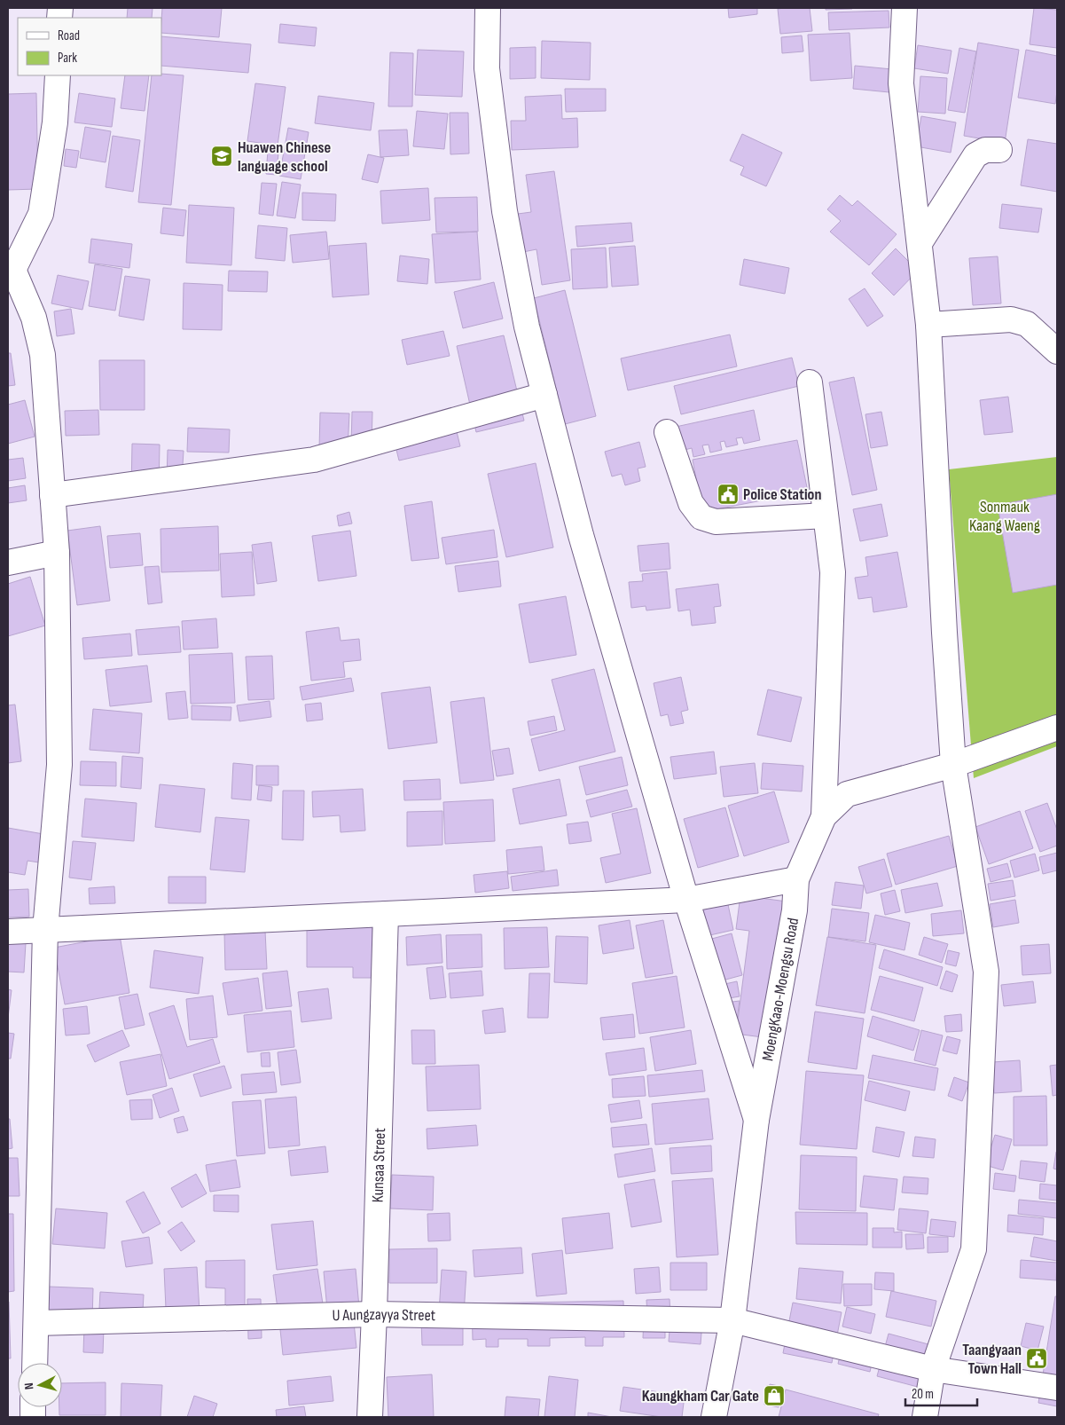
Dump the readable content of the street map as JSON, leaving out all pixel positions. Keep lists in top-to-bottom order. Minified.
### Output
{"streets":{"street":["MoengKaao-Moengsu Road","Kunsaa Street","U Aungzayya Street"]},"crossings":[["MoengKaao-Moengsu Road","U Aungzayya Street"],["Kunsaa Street","U Aungzayya Street"]],"parks":["Sonmauk Kaang Waeng"],"places":{"school or university":["Huawen Chinese language school"],"public building":["Police Station","Taangyaan Town Hall"],"shop":["Kaungkham Car Gate"]},"legend":["Road","Park"],"scale_bar":"20 m","north":"left"}
